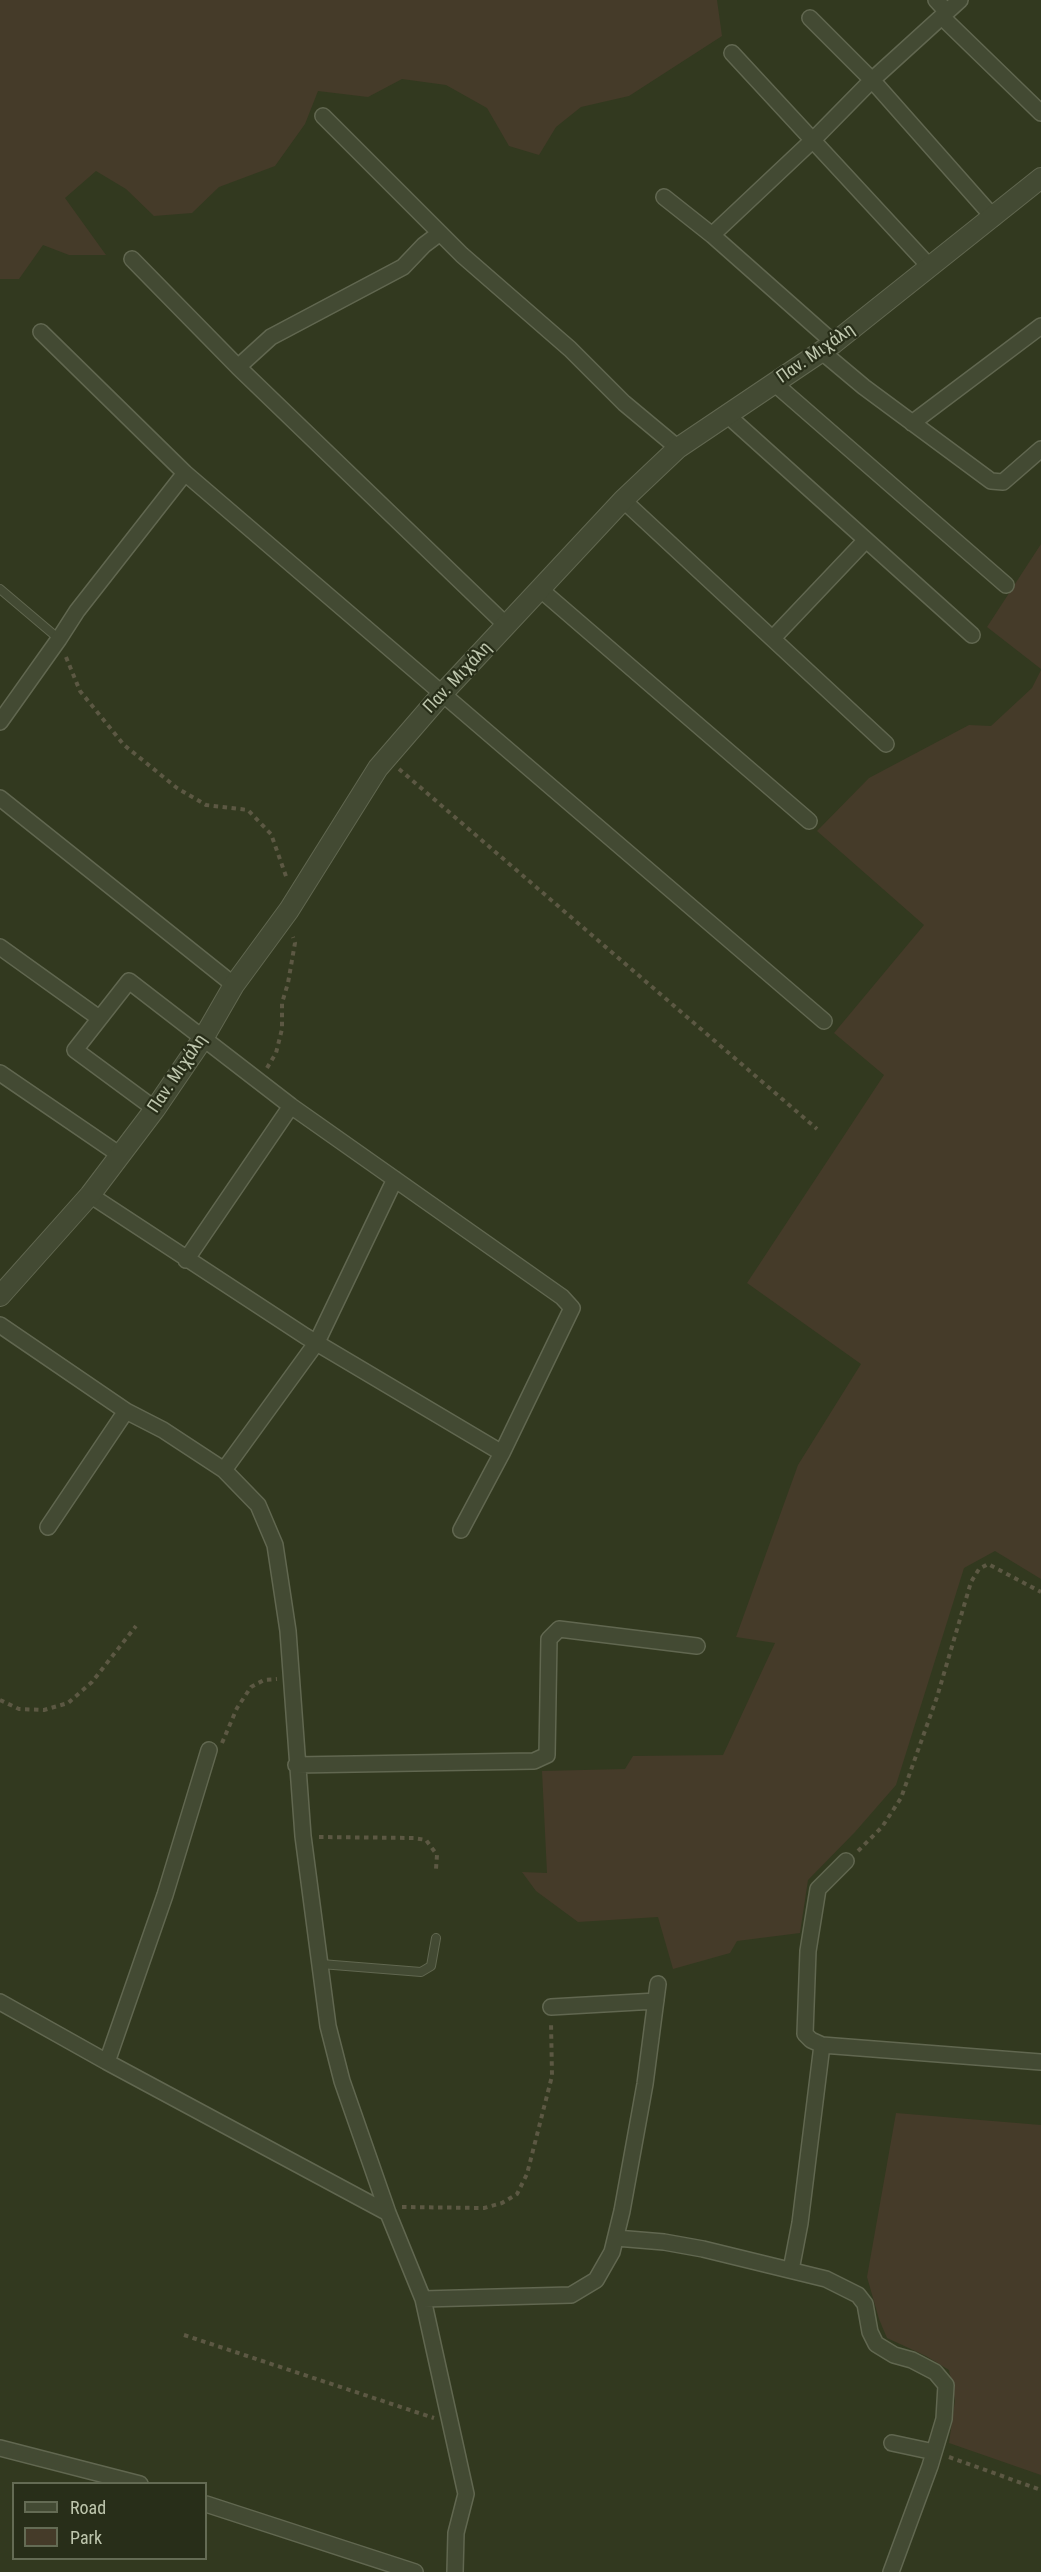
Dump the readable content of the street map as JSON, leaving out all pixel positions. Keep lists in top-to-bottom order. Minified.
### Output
{"streets":{"street":["Παν. Μιχάλη"]},"legend":["Road","Park"]}
